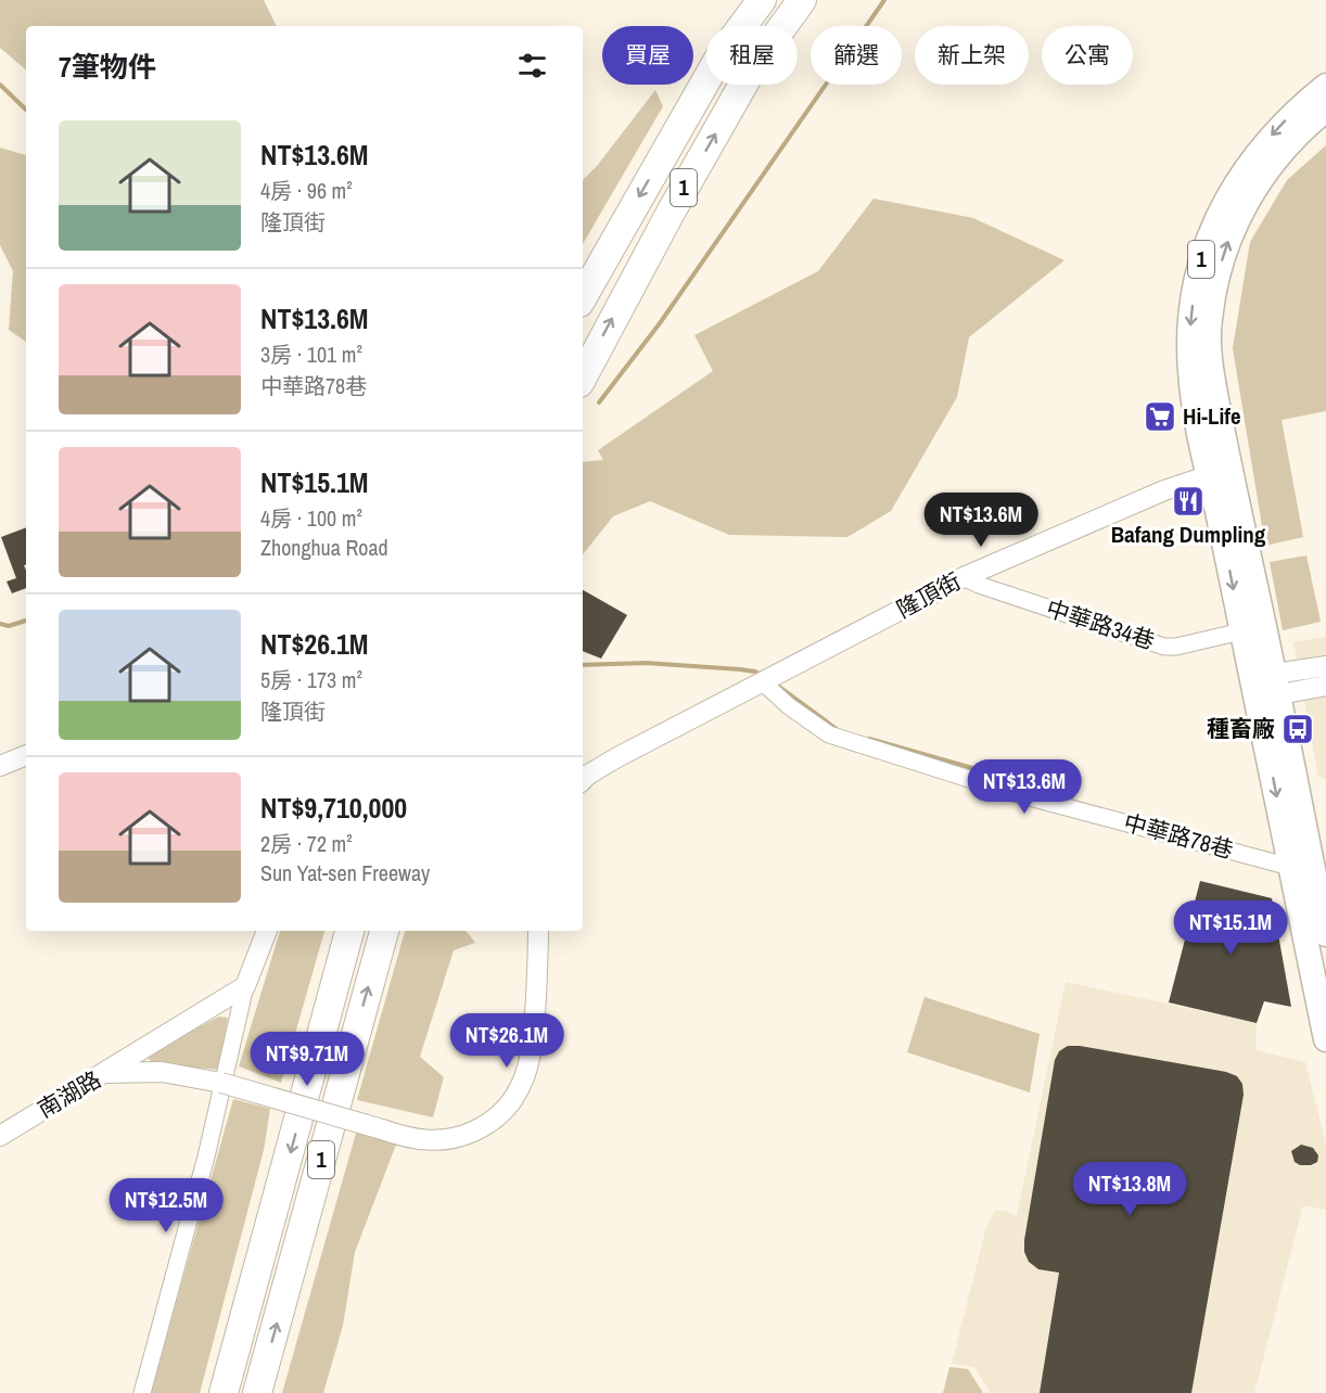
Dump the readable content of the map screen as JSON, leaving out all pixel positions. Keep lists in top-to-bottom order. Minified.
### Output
{"streets":{"highway":["1"],"street":["隆頂街","中華路34巷","中華路78巷","南湖路"]},"crossings":[["1","隆頂街"],["1","中華路34巷"],["1","中華路78巷"],["隆頂街","中華路34巷"],["隆頂街","中華路78巷"]],"places":{"supermarket":["Hi-Life"],"restaurant":["Bafang Dumpling"],"bus stop":["種畜廠"]},"page":{"chip":["買屋","租屋","篩選","新上架","公寓"],"heading":"7筆物件","list":[{"name":"NT$13.6M","note":"4房 · 96 m² · 隆頂街"},{"name":"NT$13.6M","note":"3房 · 101 m² · 中華路78巷"},{"name":"NT$15.1M","note":"4房 · 100 m² · Zhonghua Road"},{"name":"NT$26.1M","note":"5房 · 173 m² · 隆頂街"},{"name":"NT$9,710,000","note":"2房 · 72 m² · Sun Yat-sen Freeway"}],"price":["NT$13.6M","NT$13.6M","NT$15.1M","NT$26.1M","NT$9.71M","NT$13.8M","NT$12.5M"]}}
